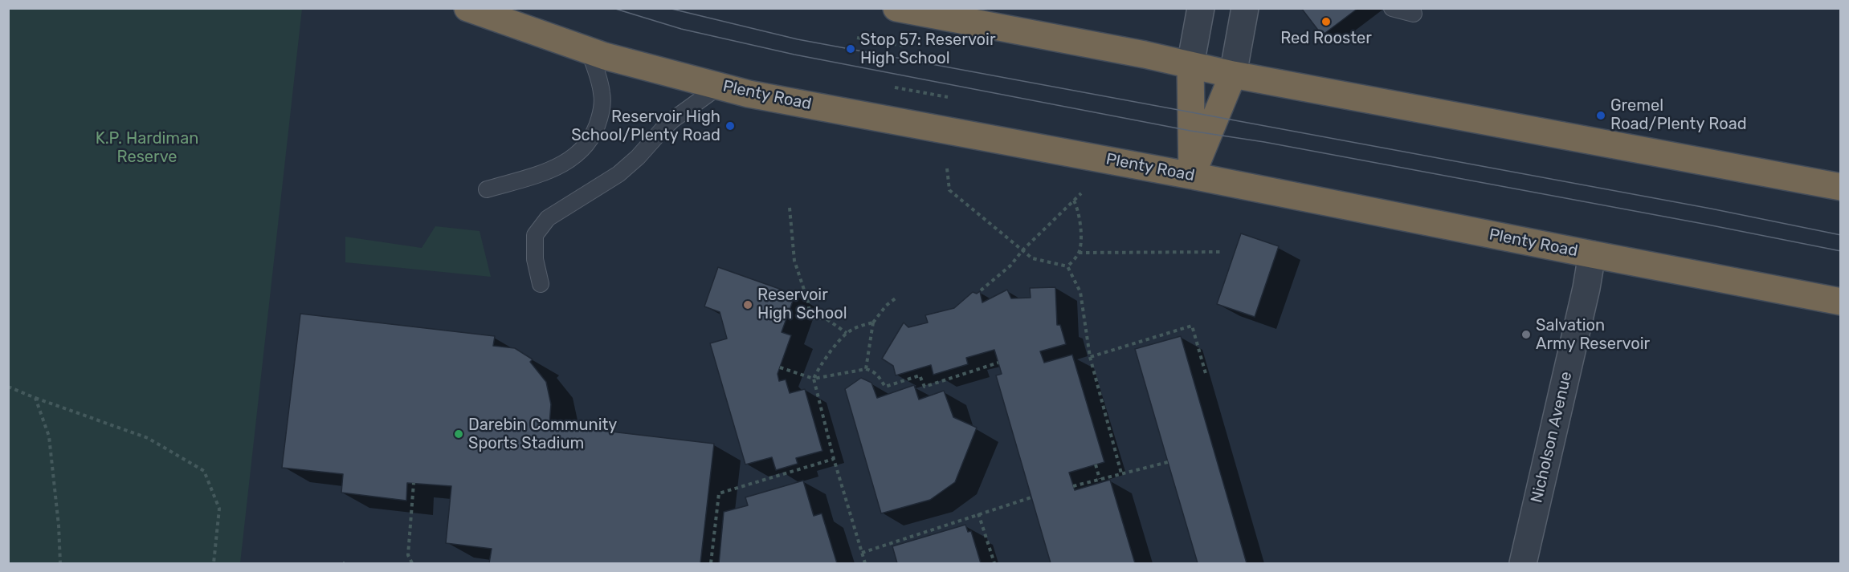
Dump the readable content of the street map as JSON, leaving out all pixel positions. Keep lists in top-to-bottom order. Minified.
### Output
{"streets":{"highway":["Plenty Road"],"street":["Nicholson Avenue"]},"crossings":[["Plenty Road","Nicholson Avenue"]],"parks":["K.P. Hardiman Reserve"],"places":["Red Rooster","Stop 57: Reservoir High School","Gremel Road/Plenty Road","Reservoir High School/Plenty Road","Reservoir High School","Salvation Army Reservoir","Darebin Community Sports Stadium"]}
